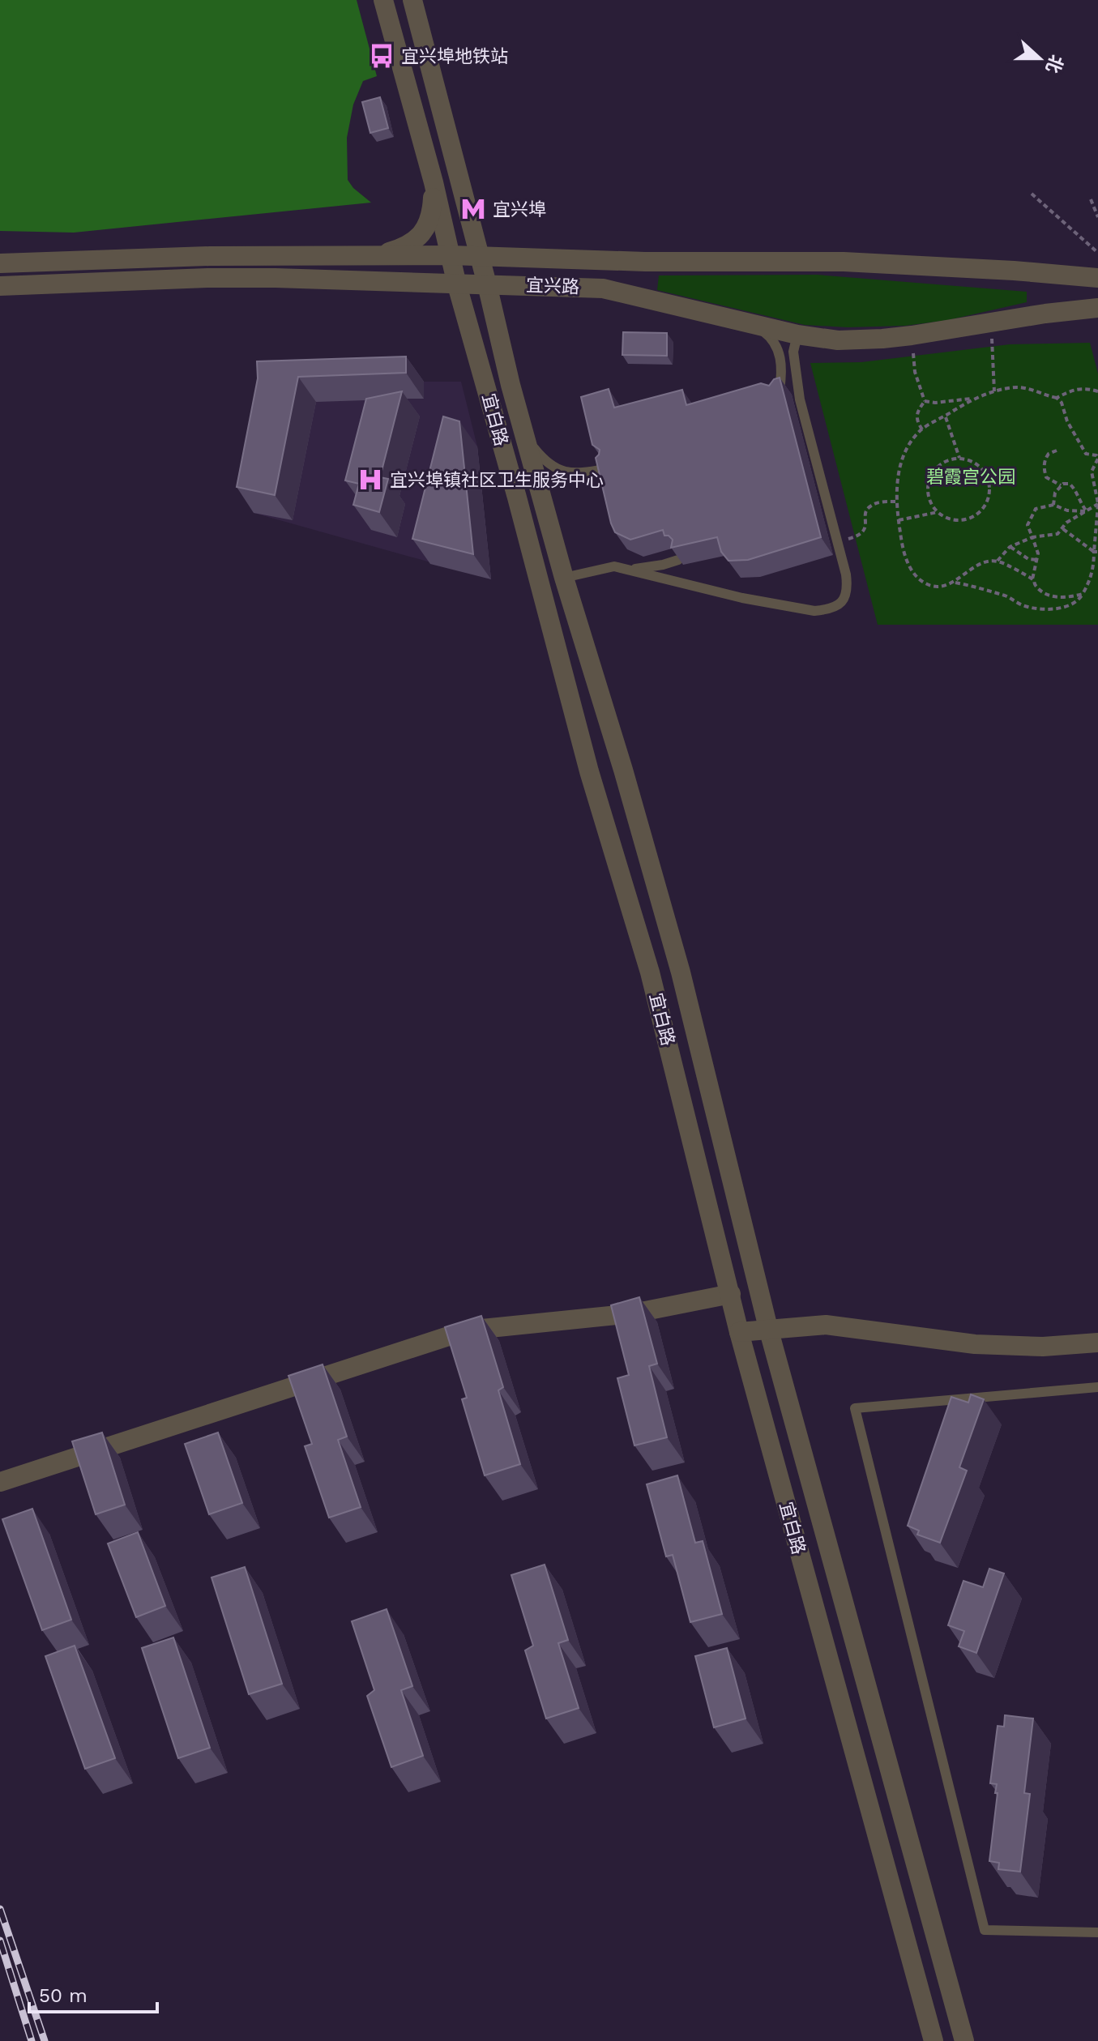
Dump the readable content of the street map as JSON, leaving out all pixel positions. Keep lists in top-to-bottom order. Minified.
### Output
{"streets":{"street":["宜兴路","宜白路"]},"crossings":[["宜兴路","宜白路"]],"parks":["碧霞宫公园"],"places":{"bus stop":["宜兴埠地铁站"],"metro station":["宜兴埠"],"hospital":["宜兴埠镇社区卫生服务中心"]},"scale_bar":"50 m","north":"right"}
